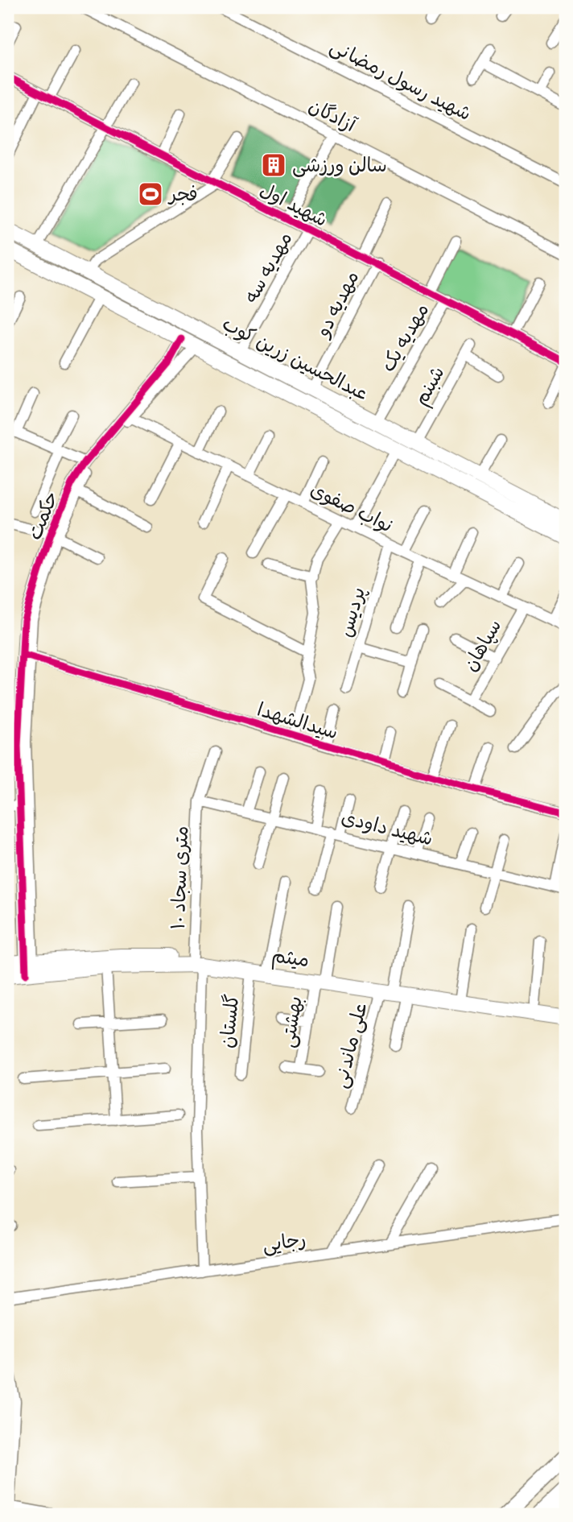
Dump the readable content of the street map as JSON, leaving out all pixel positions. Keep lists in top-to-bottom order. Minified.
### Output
{"streets":{"main road":["عبدالحسین زرین کوب","میثم"],"street":["شهید رسول رمضانی","آزادگان","شهید اول","مهدیه سه","مهدیه دو","مهدیه یک","شبنم","نواب صفوی","حکمت","پردیس","سپاهان","سیدالشهدا","شهید داودی","۱۰ متری سجاد","گلستان","بهشتی","علی ماندنی","رجایی"]},"crossings":[["شهید اول","مهدیه سه"],["شهید اول","مهدیه دو"],["شهید اول","مهدیه یک"],["مهدیه سه","عبدالحسین زرین کوب"],["مهدیه دو","عبدالحسین زرین کوب"],["مهدیه یک","عبدالحسین زرین کوب"],["عبدالحسین زرین کوب","شبنم"],["عبدالحسین زرین کوب","حکمت"],["نواب صفوی","حکمت"],["نواب صفوی","پردیس"],["نواب صفوی","سپاهان"],["حکمت","سیدالشهدا"],["حکمت","میثم"],["شهید داودی","۱۰ متری سجاد"],["۱۰ متری سجاد","میثم"],["۱۰ متری سجاد","رجایی"],["میثم","گلستان"],["میثم","بهشتی"],["میثم","علی ماندنی"]],"places":{"building":["سالن ورزشی"],"sports":["فجر"]}}
